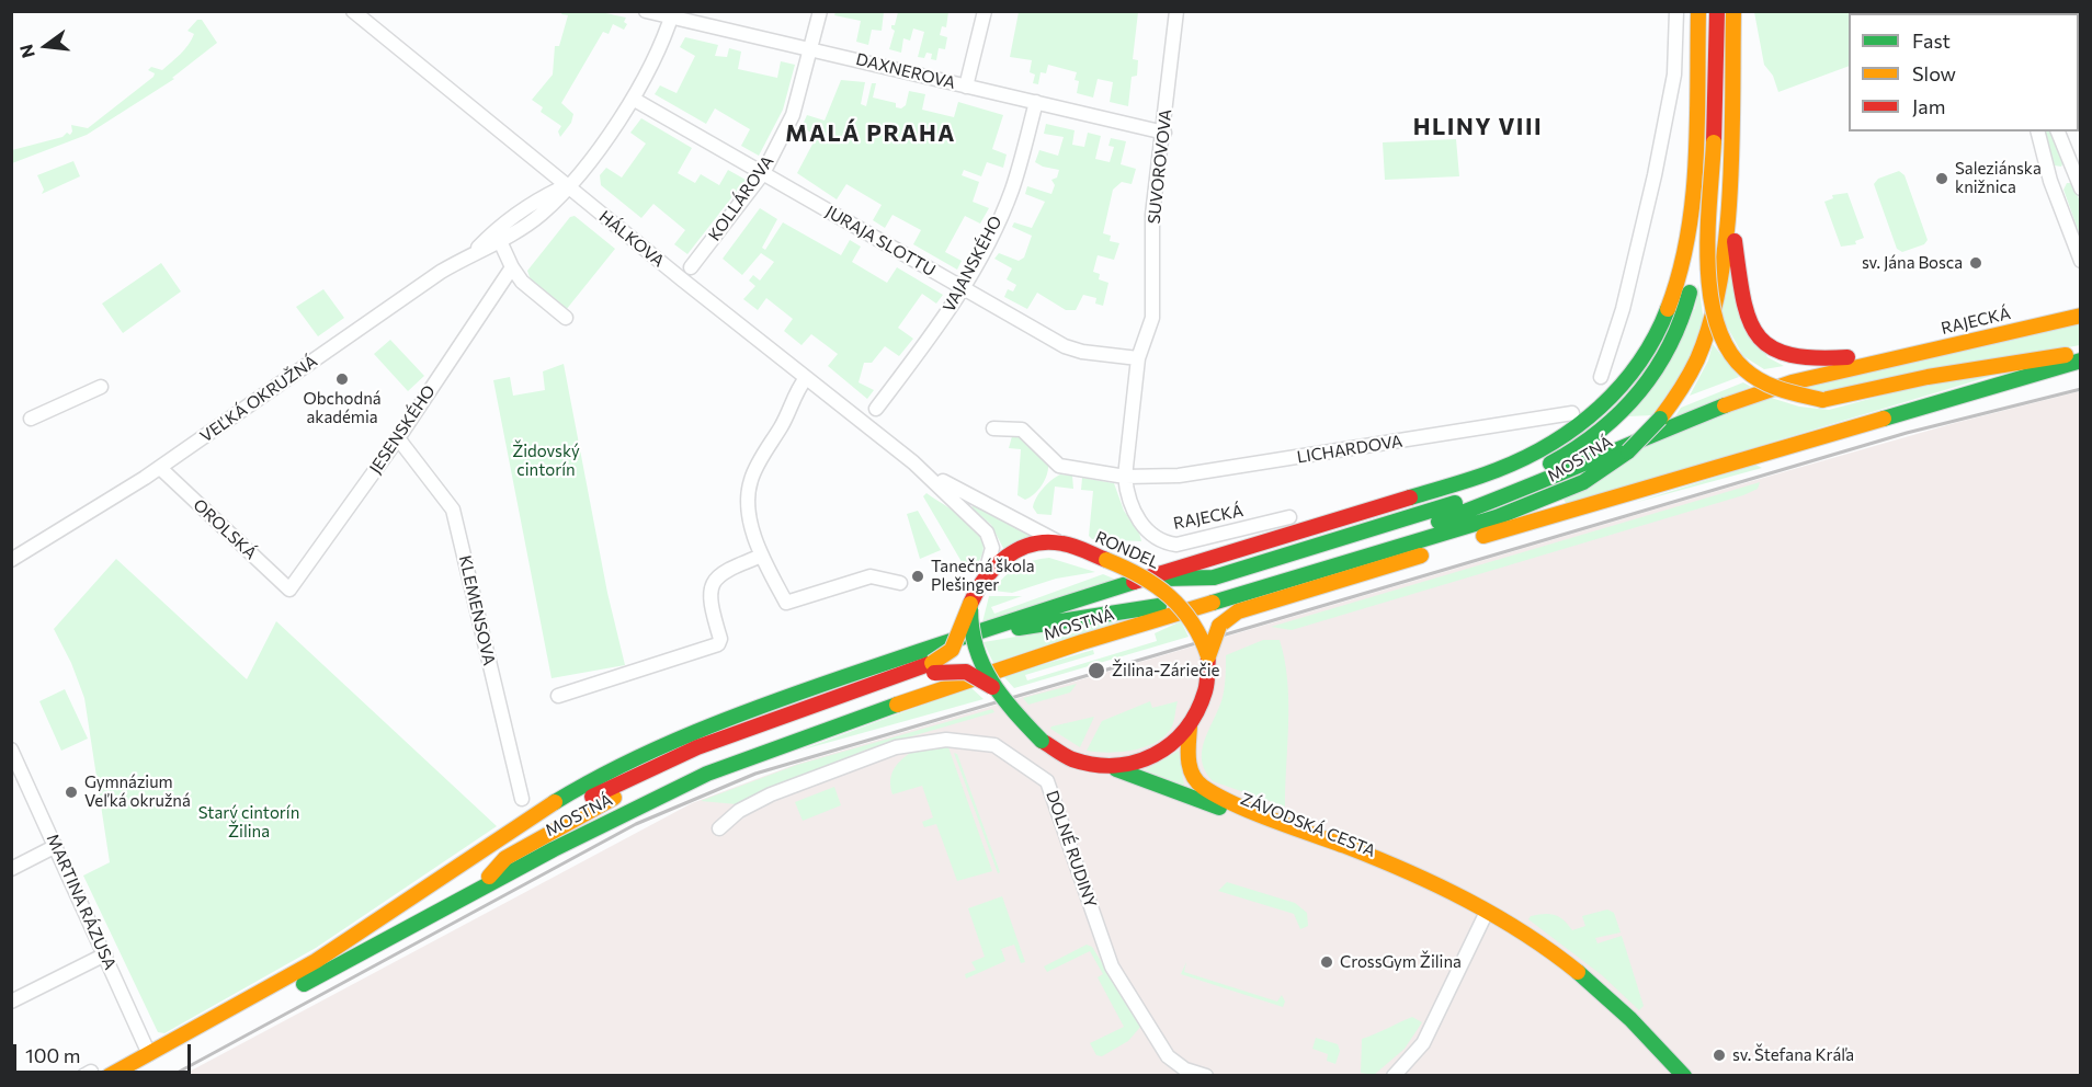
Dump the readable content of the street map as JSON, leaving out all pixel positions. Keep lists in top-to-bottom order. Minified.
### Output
{"streets":{"main road":["RAJECKÁ","MOSTNÁ","RONDEL","ZÁVODSKÁ CESTA"],"street":["DAXNEROVA","SUVOROVOVA","KOLLÁROVA","HÁLKOVA","JURAJA SLOTTU","VAJANSKÉHO","VEĽKÁ OKRUŽNÁ","JESENSKÉHO","LICHARDOVA","OROLSKÁ","KLEMENSOVA","DOLNÉ RUDINY","MARTINA RÁZUSA"]},"crossings":[["DAXNEROVA","SUVOROVOVA"],["DAXNEROVA","KOLLÁROVA"],["DAXNEROVA","VAJANSKÉHO"],["DAXNEROVA","VEĽKÁ OKRUŽNÁ"],["SUVOROVOVA","JURAJA SLOTTU"],["SUVOROVOVA","RAJECKÁ"],["SUVOROVOVA","LICHARDOVA"],["KOLLÁROVA","JURAJA SLOTTU"],["HÁLKOVA","VEĽKÁ OKRUŽNÁ"],["HÁLKOVA","RONDEL"],["HÁLKOVA","ZÁVODSKÁ CESTA"],["JURAJA SLOTTU","VAJANSKÉHO"],["JURAJA SLOTTU","VEĽKÁ OKRUŽNÁ"],["RAJECKÁ","LICHARDOVA"],["VEĽKÁ OKRUŽNÁ","OROLSKÁ"],["JESENSKÉHO","OROLSKÁ"],["JESENSKÉHO","KLEMENSOVA"],["MOSTNÁ","MARTINA RÁZUSA"],["RONDEL","ZÁVODSKÁ CESTA"]],"districts":["HLINY VIII","MALÁ PRAHA"],"parks":["Židovský cintorín","Starý cintorín Žilina"],"places":["Saleziánska knižnica","sv. Jána Bosca","Obchodná akadémia","Tanečná škola Plešinger","Žilina-Záriečie","Gymnázium Veľká okružná","CrossGym Žilina","sv. Štefana Kráľa"],"legend":["Fast","Slow","Jam"],"scale_bar":"100 m","north":"left"}
